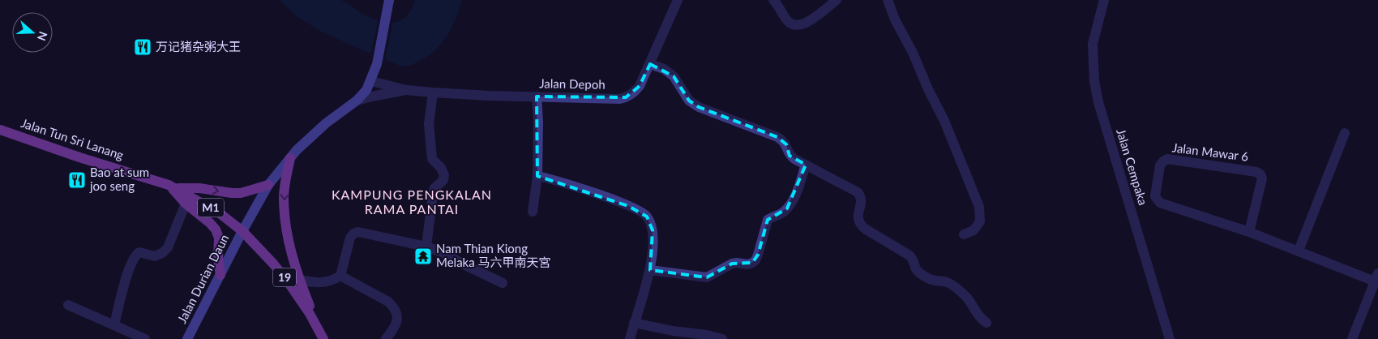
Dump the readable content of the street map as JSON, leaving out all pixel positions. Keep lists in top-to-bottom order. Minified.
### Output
{"streets":{"main road":["Jalan Tun Sri Lanang","M1","19"],"street":["Jalan Depoh","Jalan Mawar 6","Jalan Cempaka","Jalan Durian Daun"]},"crossings":[["Jalan Depoh","Jalan Durian Daun"],["Jalan Tun Sri Lanang","19"],["Jalan Tun Sri Lanang","Jalan Durian Daun"],["19","Jalan Durian Daun"]],"districts":["KAMPUNG PENGKALAN RAMA PANTAI"],"places":{"restaurant":["万记猪杂粥大王","Bao at sum joo seng"],"temple":["Nam Thian Kiong Melaka 马六甲南天宮"]},"north":"right"}
